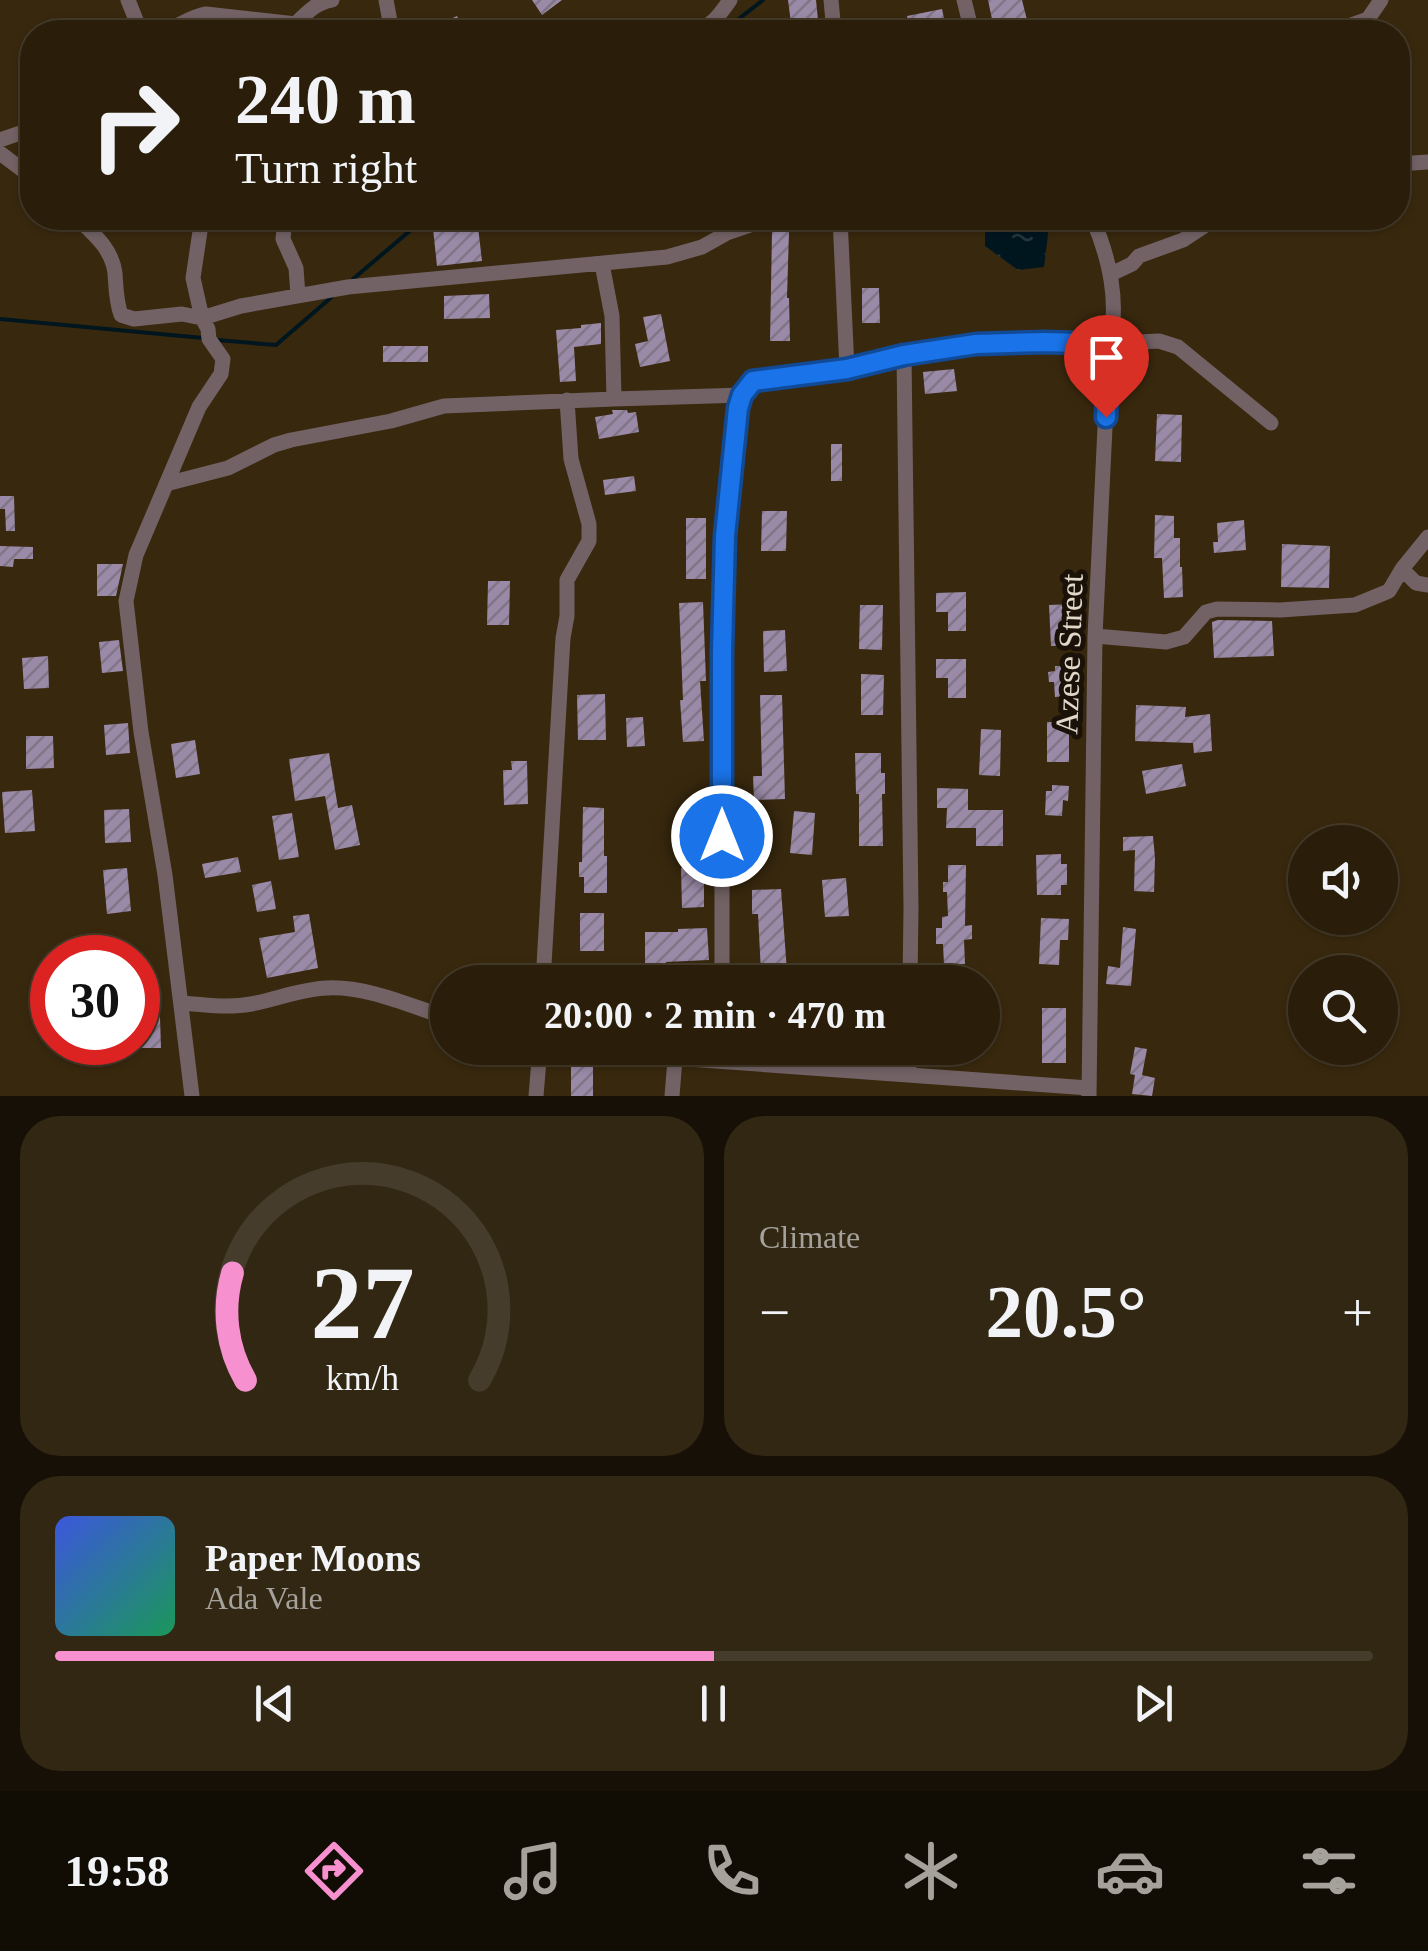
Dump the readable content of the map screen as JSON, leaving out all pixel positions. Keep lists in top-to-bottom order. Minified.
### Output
{"streets":{"street":["Azese Street"]},"page":{"turn":["240 m","Turn right"],"limit":"30","trip":"20:00 · 2 min · 470 m","tile":"Climate","heat":["−","20.5°","+"],"song":["Paper Moons","Ada Vale"],"tabs":"19:58","gauge":["27","km/h"]}}
